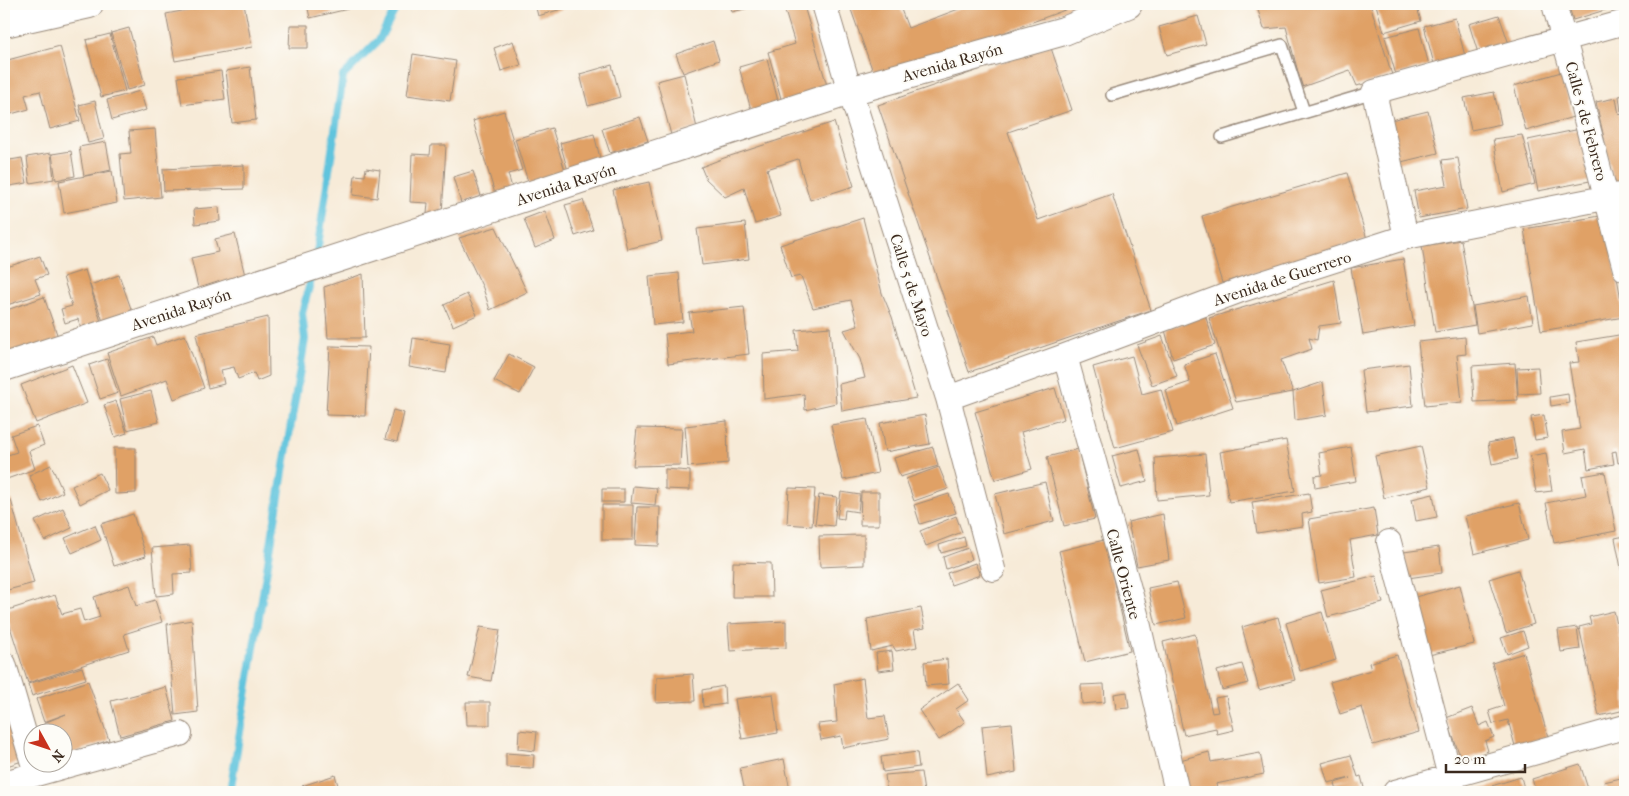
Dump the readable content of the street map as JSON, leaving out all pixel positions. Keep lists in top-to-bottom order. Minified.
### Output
{"streets":{"main road":["Avenida Rayón"],"street":["Calle 5 de Febrero","Avenida de Guerrero","Calle 5 de Mayo","Calle Oriente"]},"crossings":[["Avenida Rayón","Calle 5 de Mayo"],["Calle 5 de Febrero","Avenida de Guerrero"],["Avenida de Guerrero","Calle 5 de Mayo"],["Avenida de Guerrero","Calle Oriente"]],"scale_bar":"20 m","north":"bottom right"}
